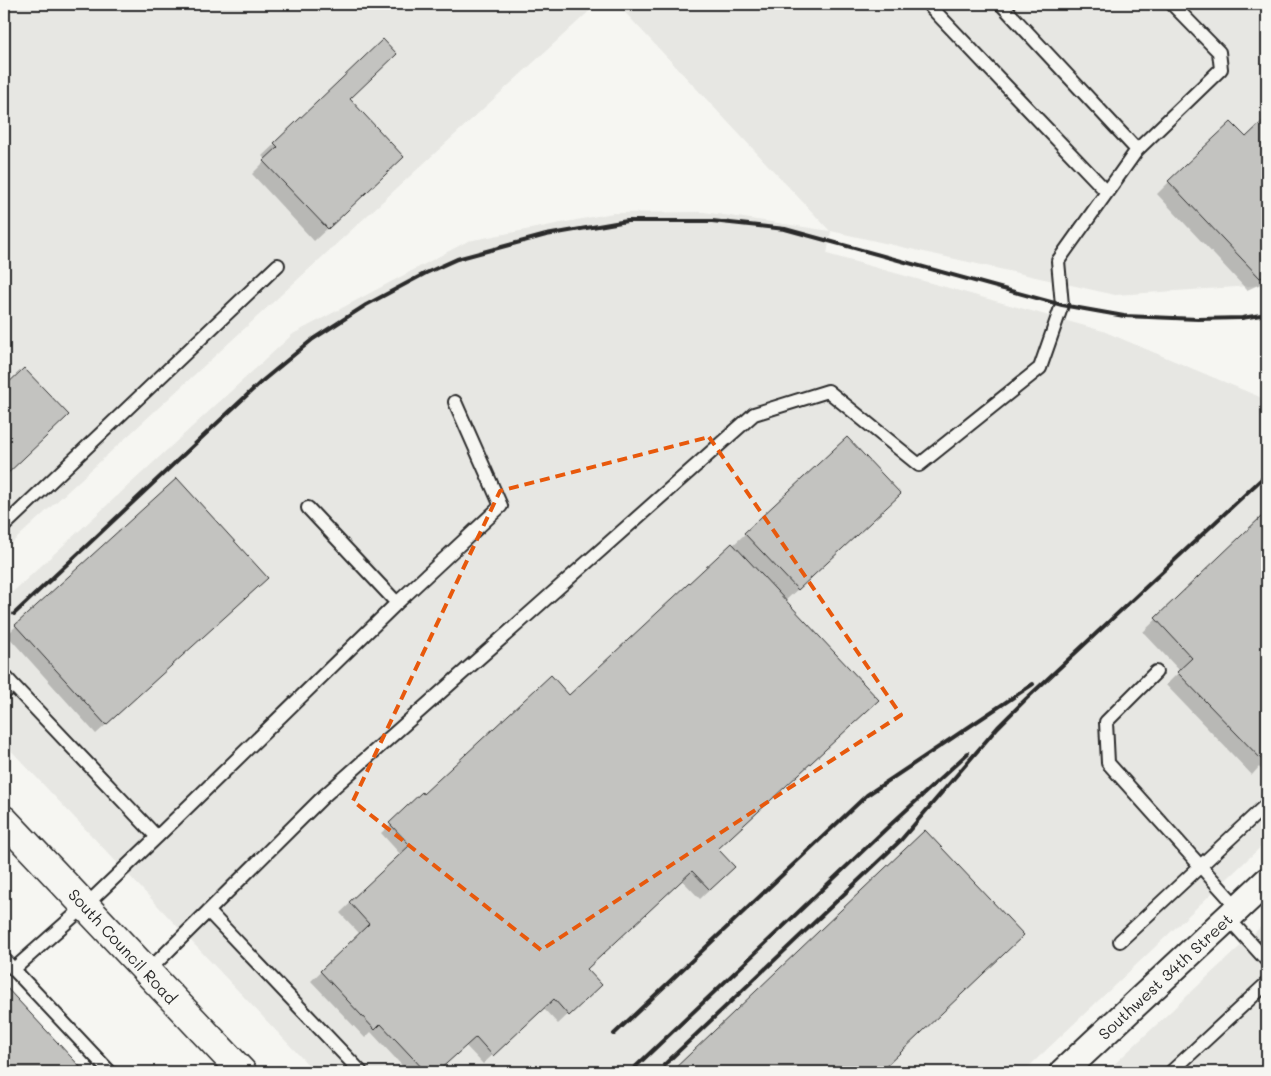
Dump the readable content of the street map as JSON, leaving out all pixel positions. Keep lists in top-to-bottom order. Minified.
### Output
{"streets":{"main road":["South Council Road"],"street":["Southwest 34th Street"]}}
